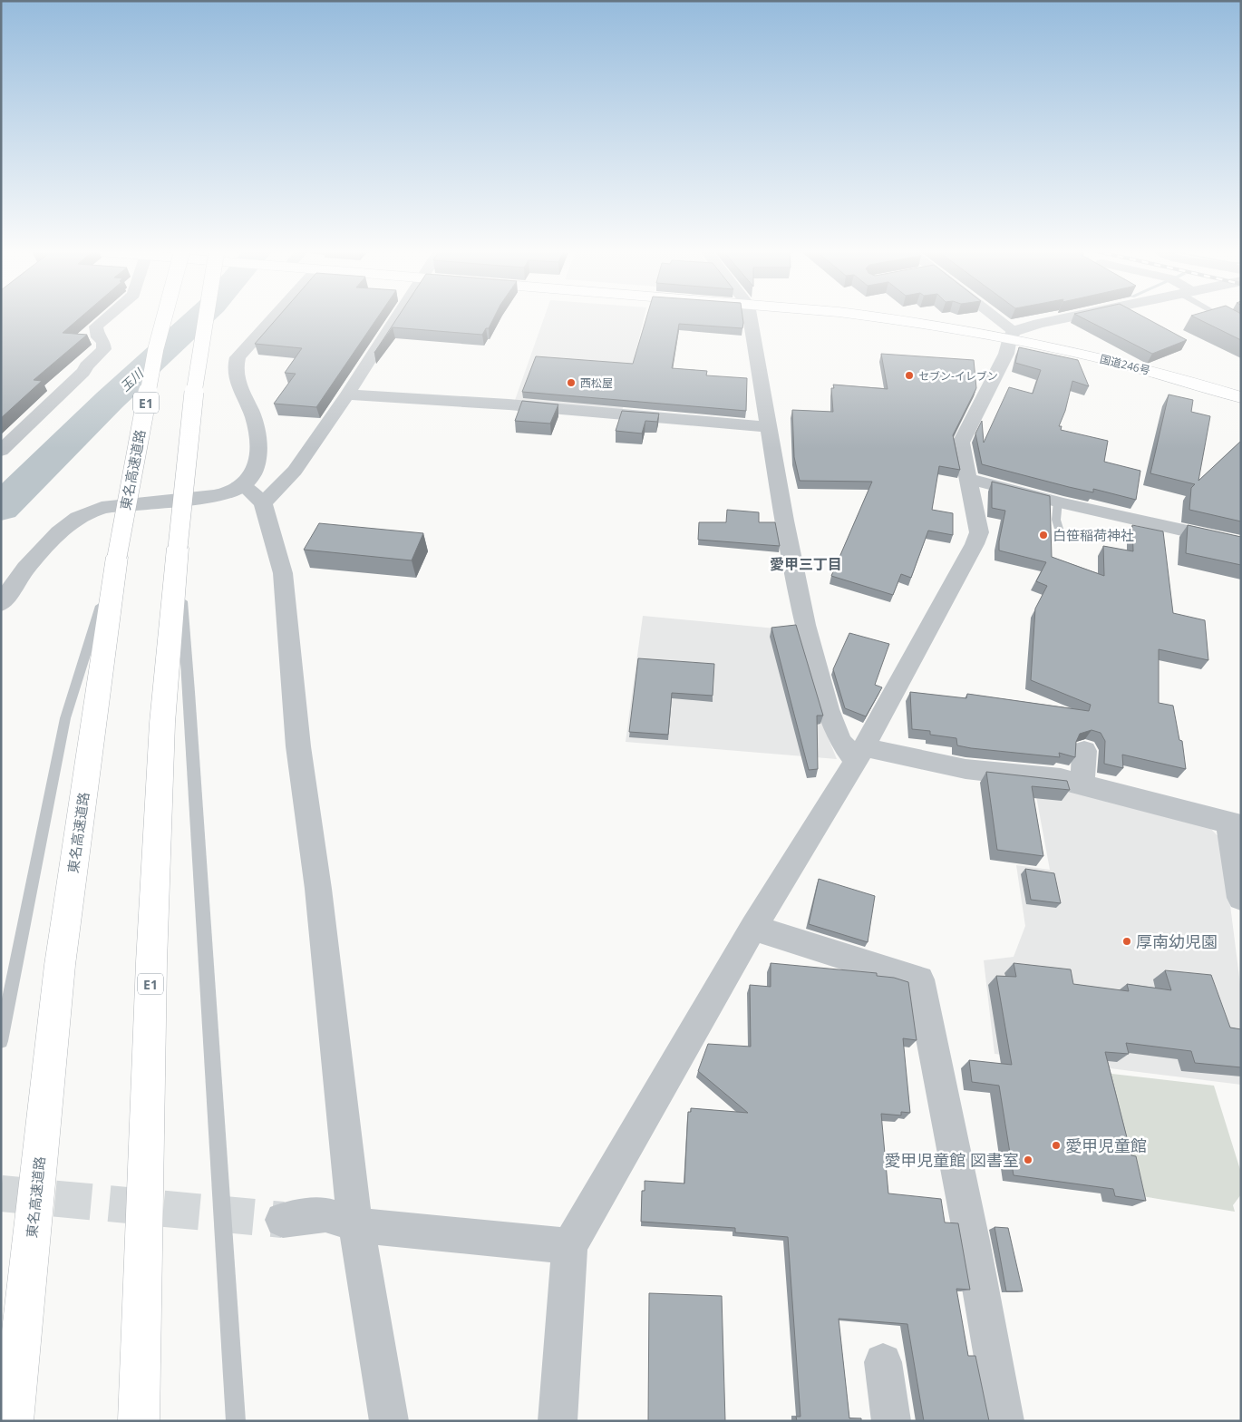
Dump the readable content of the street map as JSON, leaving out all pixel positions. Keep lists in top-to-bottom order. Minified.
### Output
{"streets":{"highway":["国道246号","E1","東名高速道路"]},"districts":["愛甲三丁目"],"water":["玉川"],"places":["セブン-イレブン","西松屋","白笹稲荷神社","厚南幼児園","愛甲児童館","愛甲児童館 図書室"]}
